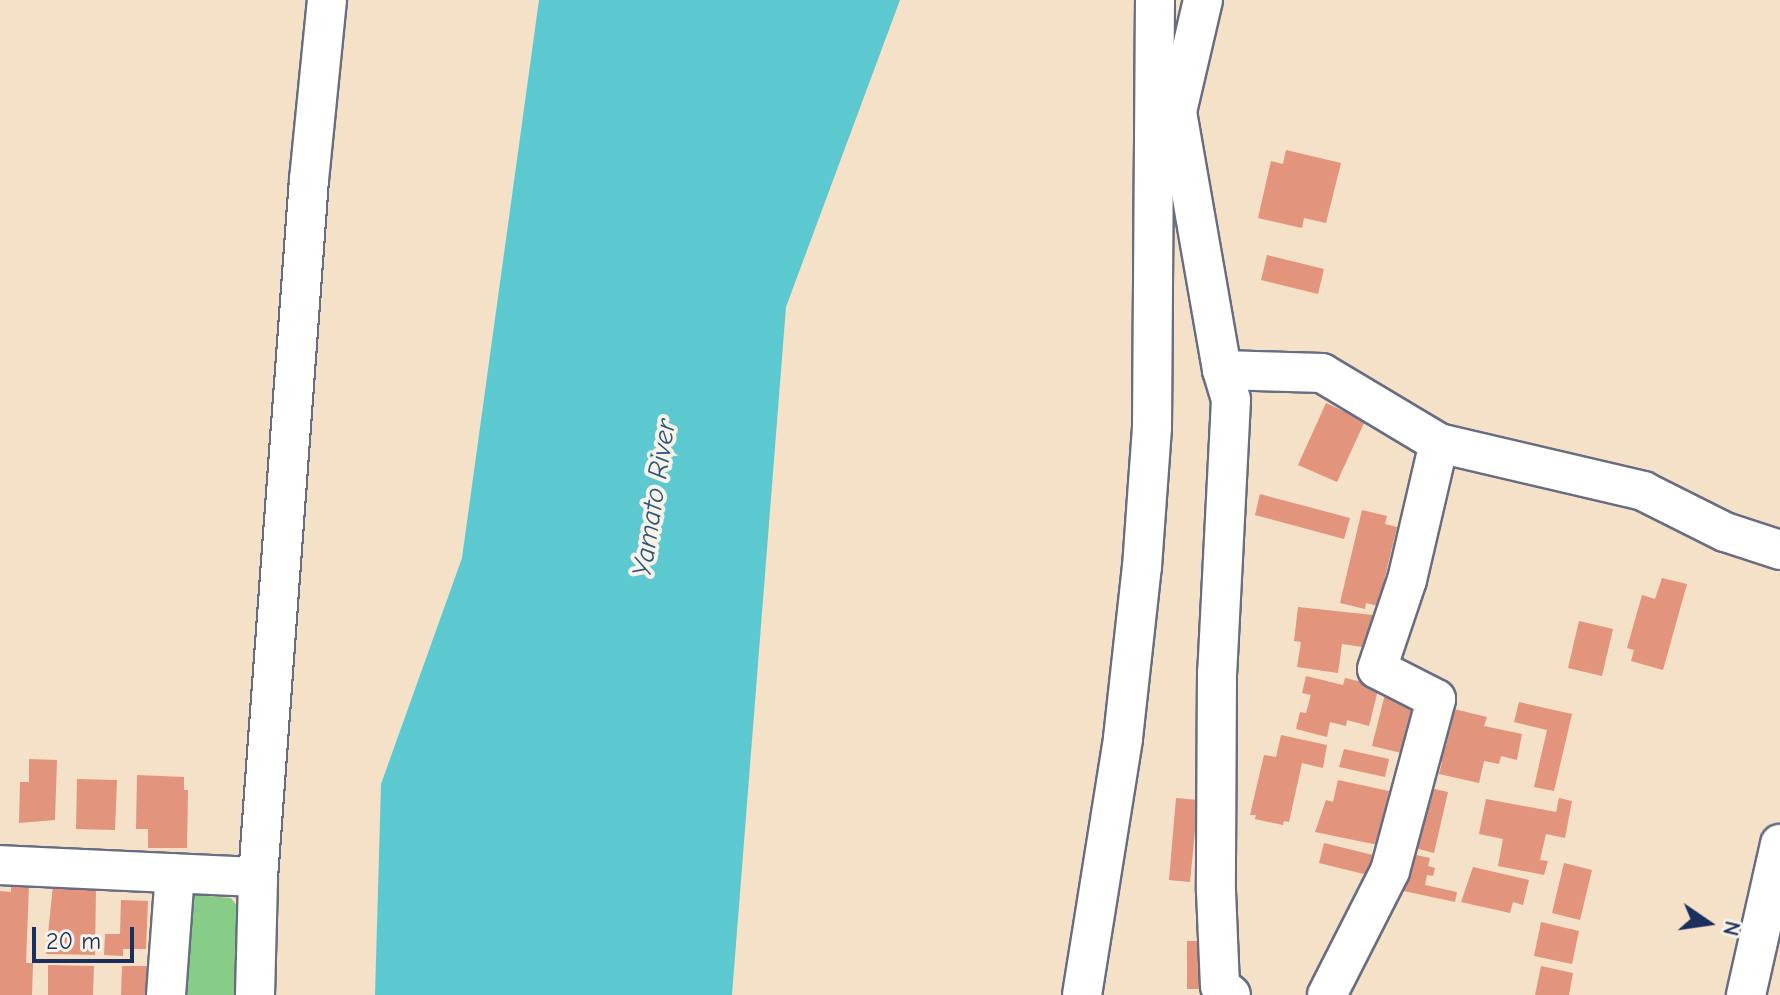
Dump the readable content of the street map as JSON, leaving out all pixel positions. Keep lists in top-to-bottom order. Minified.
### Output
{"water":["Yamato River"],"scale_bar":"20 m","north":"right"}
